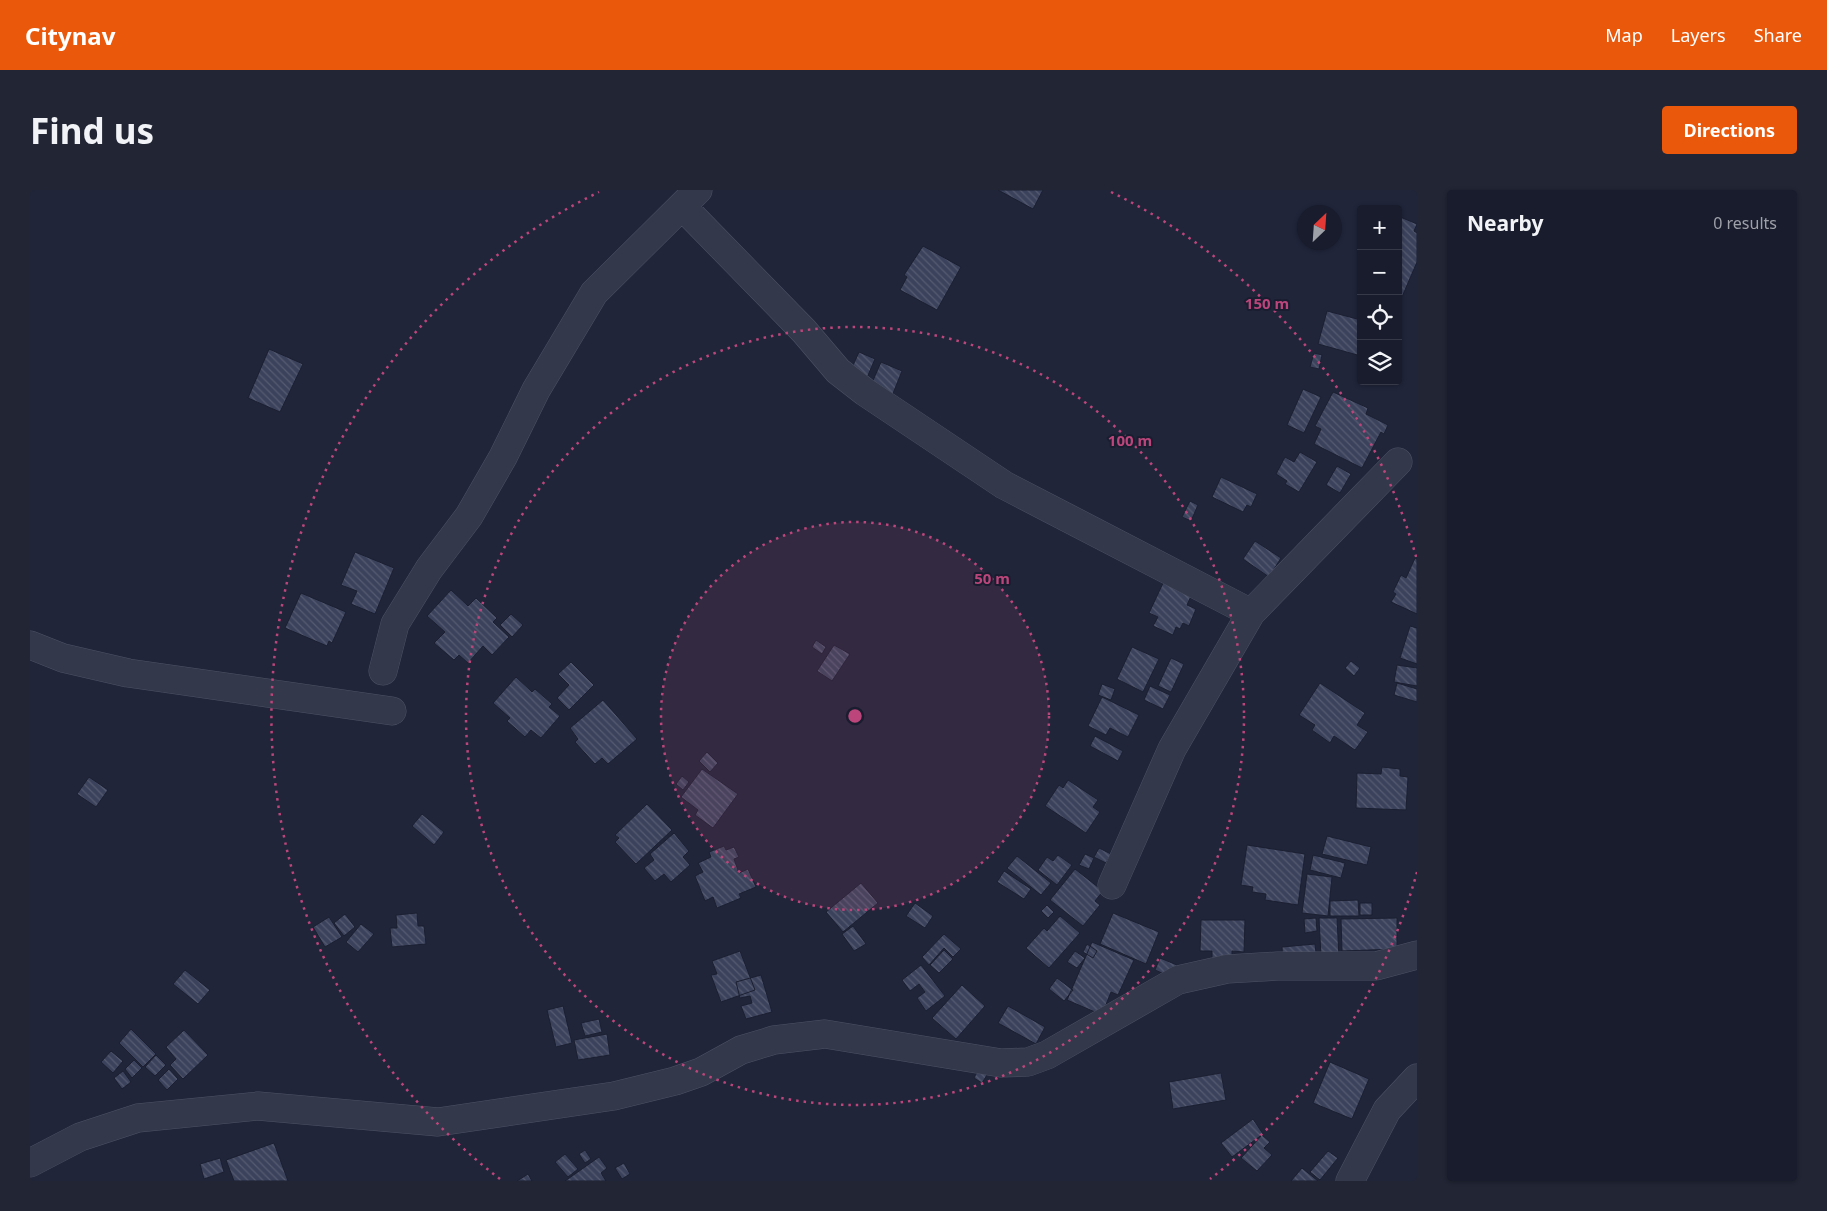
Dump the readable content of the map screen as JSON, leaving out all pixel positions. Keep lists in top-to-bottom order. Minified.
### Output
{"north":"top right","page":{"header":"Citynav","nav":["Map","Layers","Share"],"buttons":"Directions","title":"Find us","heading":["Nearby","0 results"],"map_buttons":["+","−"]},"rings":["150 m","100 m","50 m"]}
